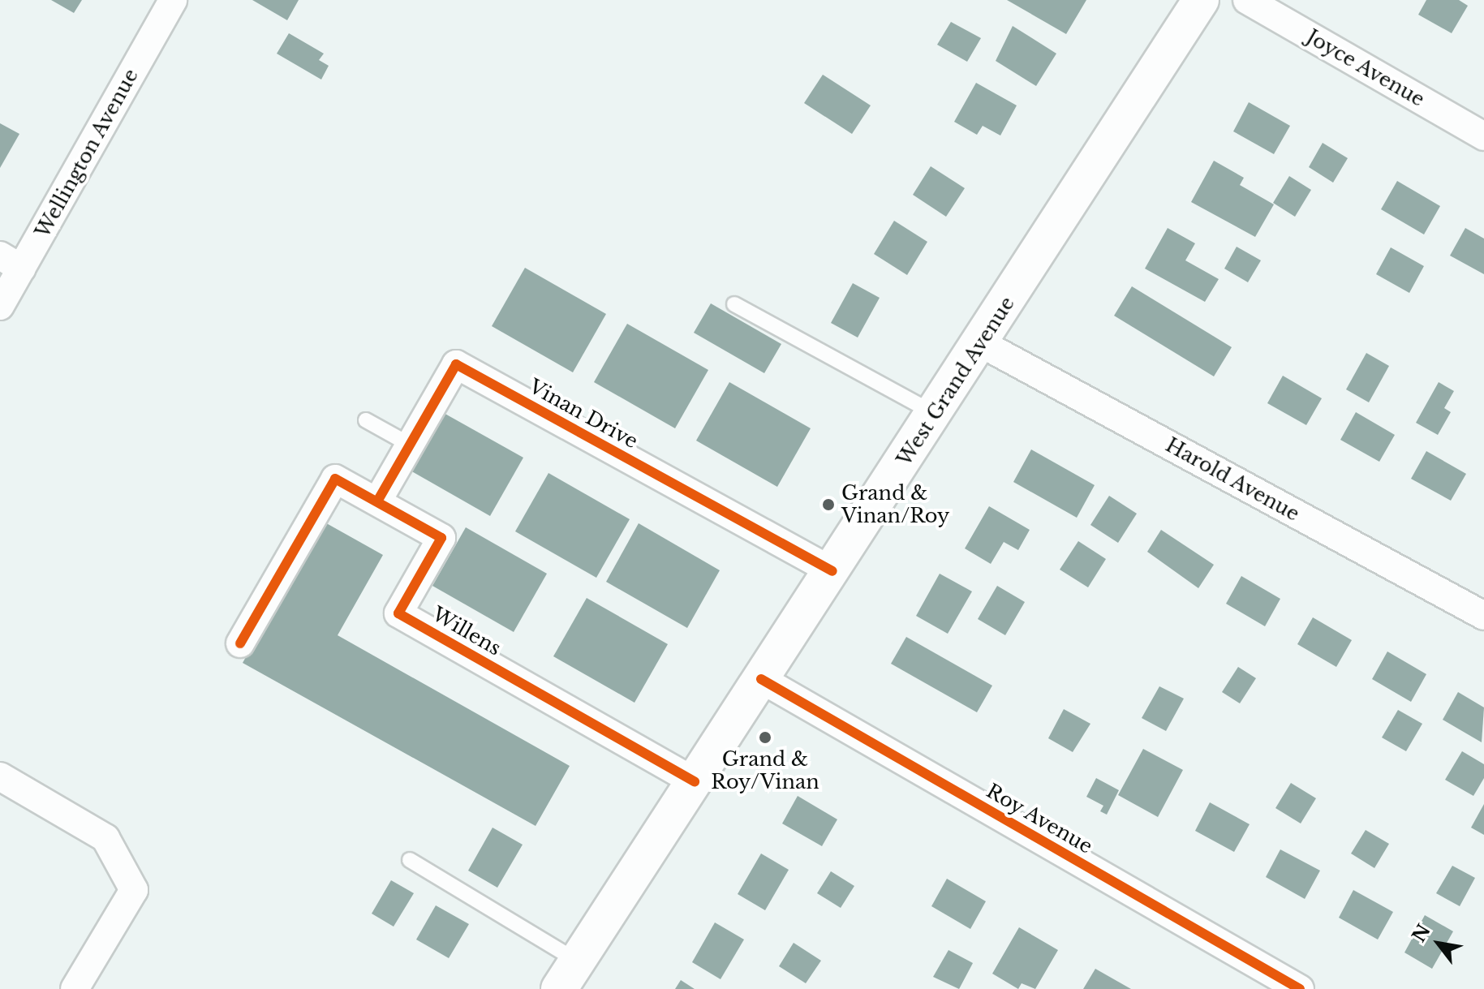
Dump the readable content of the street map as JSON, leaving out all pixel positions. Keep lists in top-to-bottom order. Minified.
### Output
{"streets":{"main road":["West Grand Avenue"],"street":["Joyce Avenue","Wellington Avenue","Vinan Drive","Harold Avenue","Willens","Roy Avenue"]},"crossings":[["West Grand Avenue","Vinan Drive"],["West Grand Avenue","Harold Avenue"],["West Grand Avenue","Willens"],["West Grand Avenue","Roy Avenue"],["Vinan Drive","Willens"]],"places":["Grand & Vinan/Roy","Grand & Roy/Vinan"],"north":"top left"}
